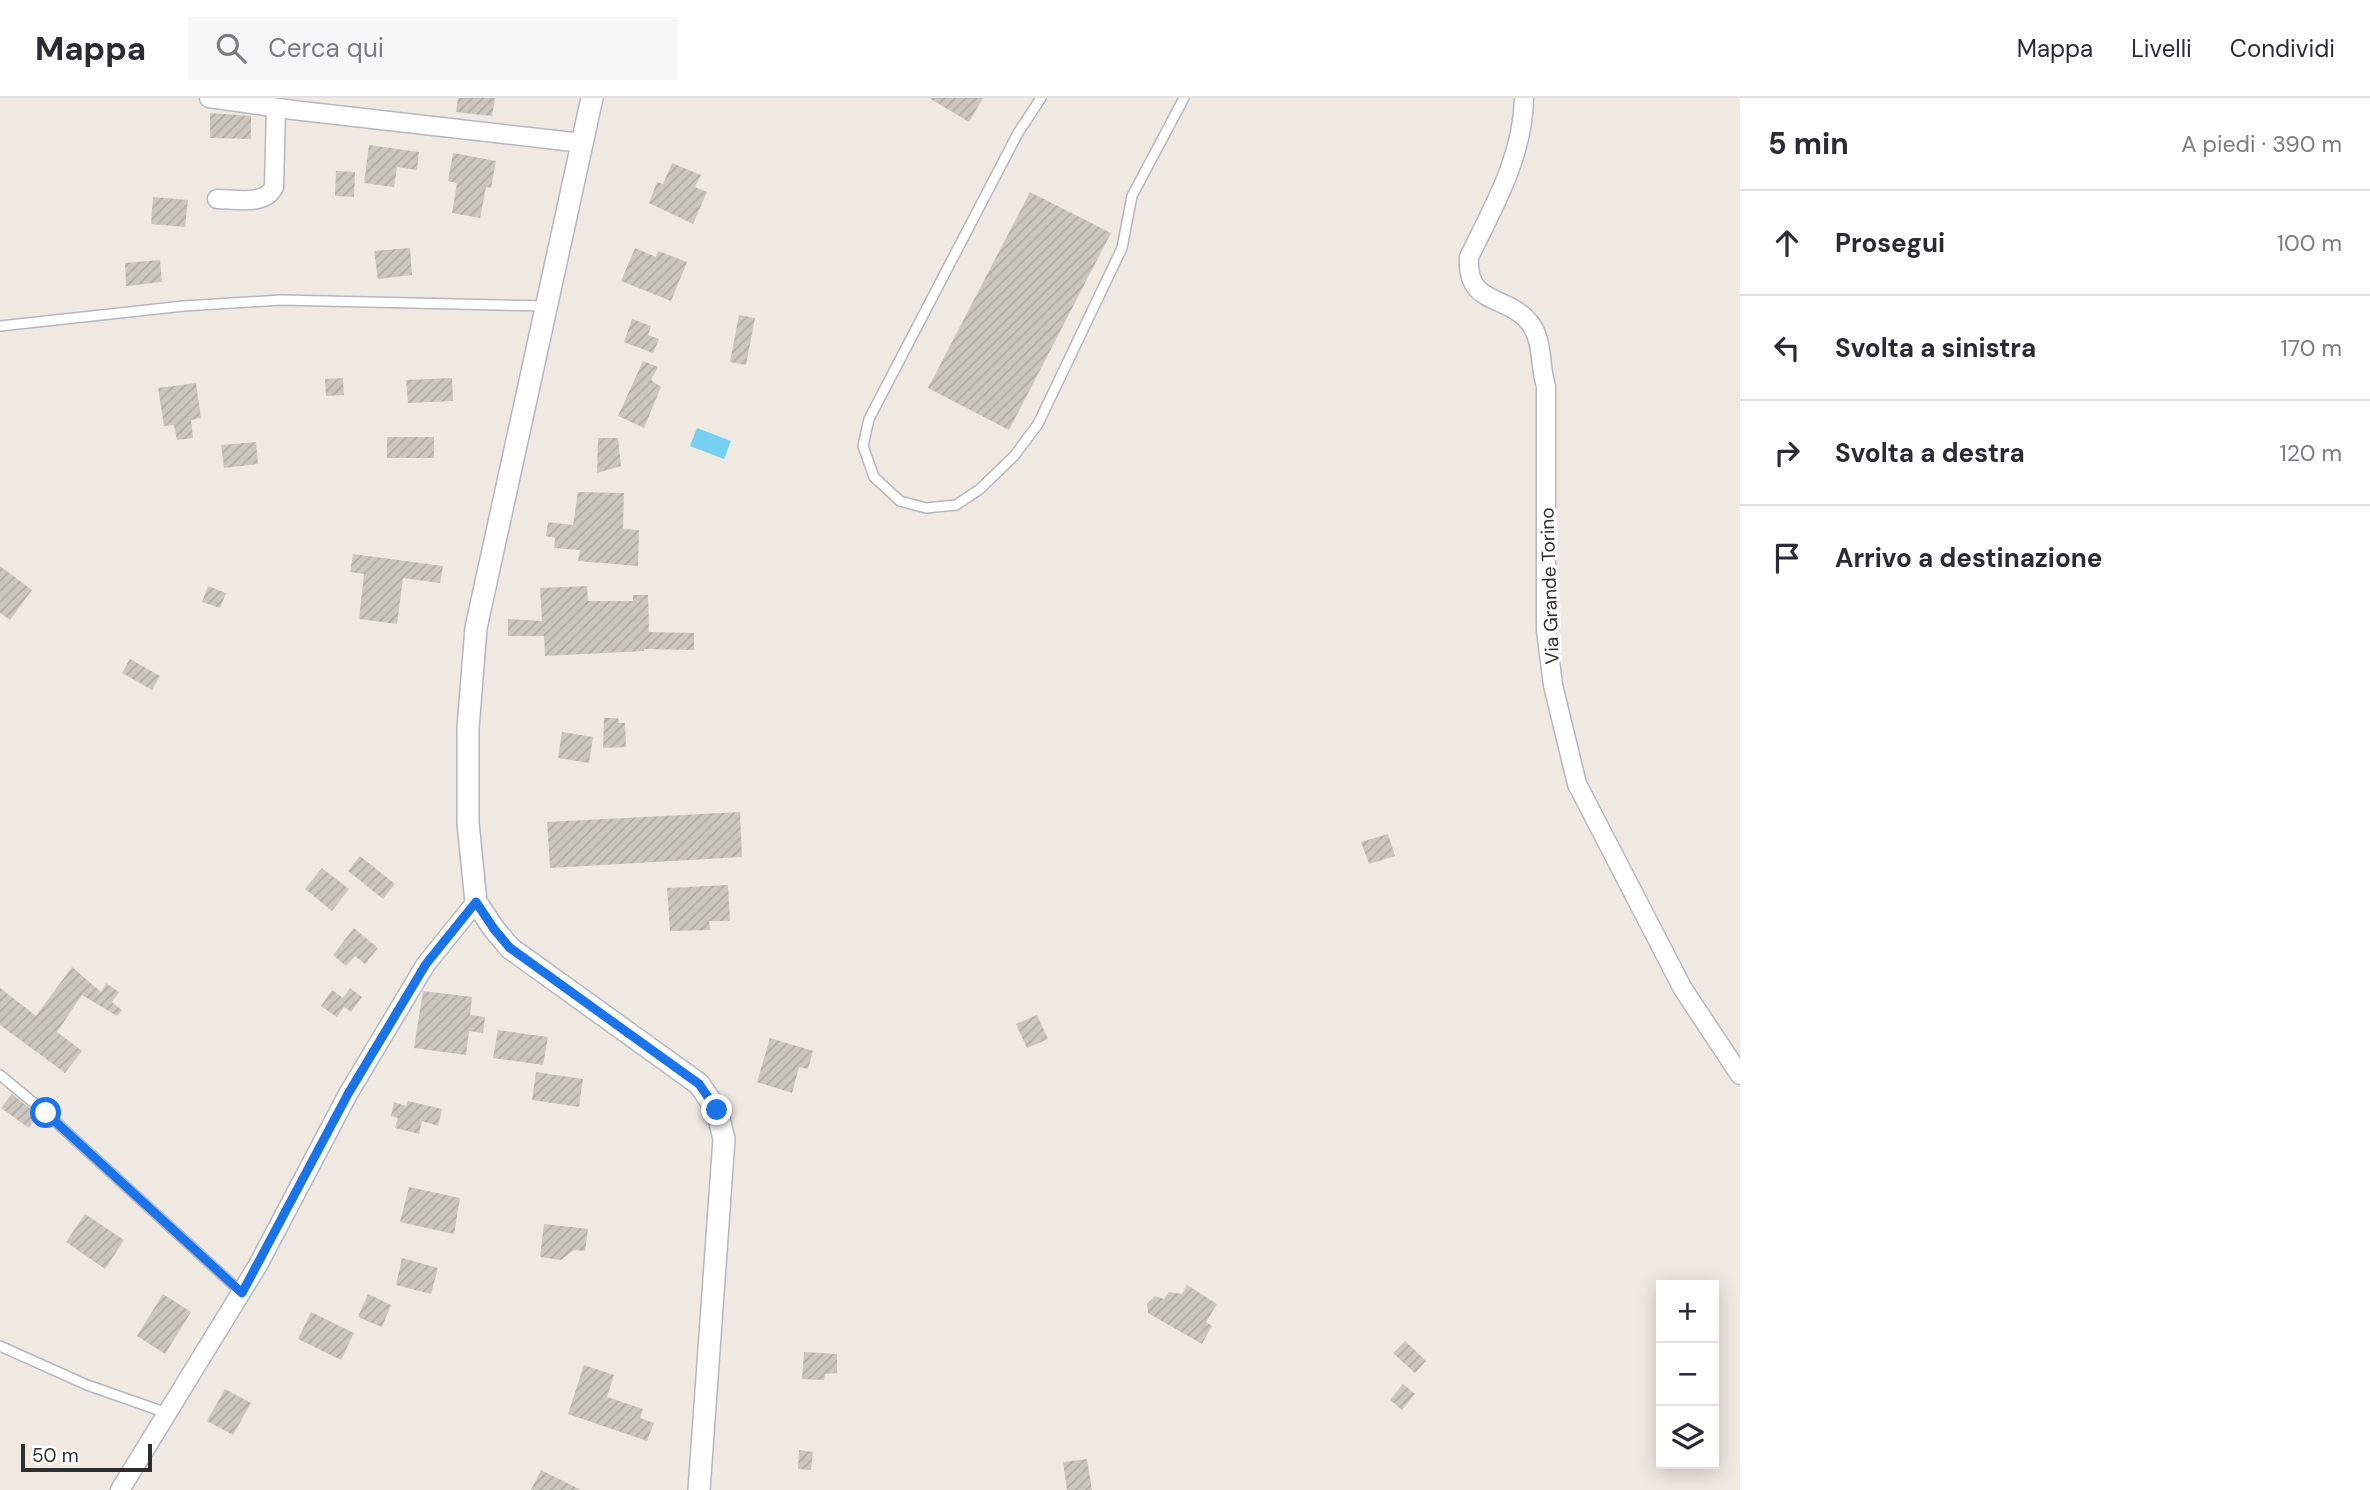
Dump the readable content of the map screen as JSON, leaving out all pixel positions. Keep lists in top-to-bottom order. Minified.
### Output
{"streets":{"street":["Via Grande Torino"]},"scale_bar":"50 m","page":{"header":"Mappa","search":"Cerca qui","nav":["Mappa","Livelli","Condividi"],"heading":["5 min","A piedi · 390 m"],"list":[["Prosegui","100 m"],["Svolta a sinistra","170 m"],["Svolta a destra","120 m"],"Arrivo a destinazione"],"map_buttons":["+","−"],"scale":"50 m"}}
